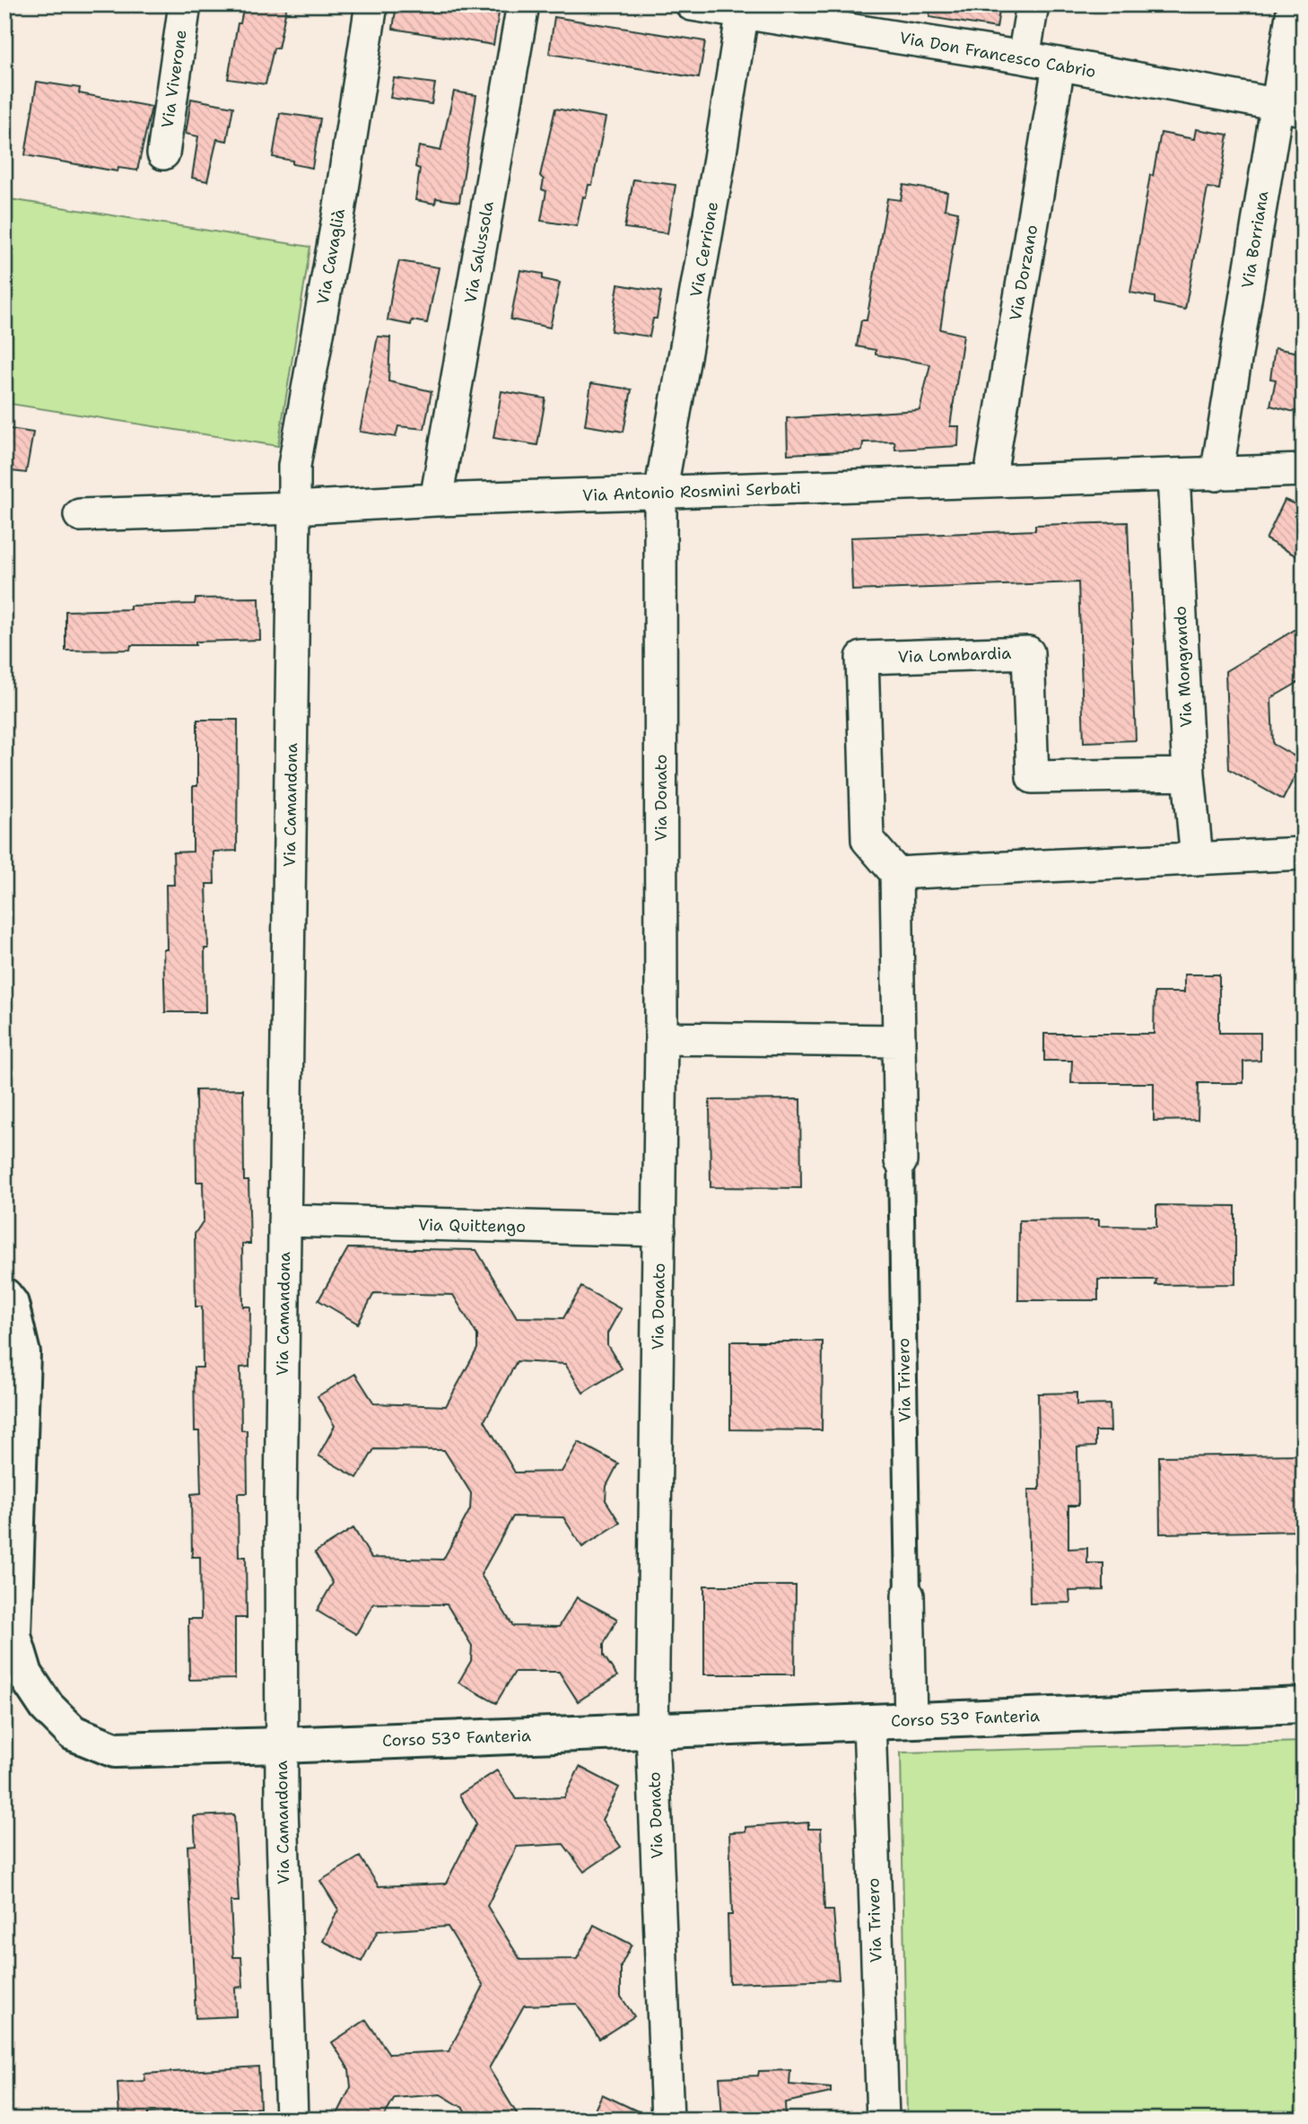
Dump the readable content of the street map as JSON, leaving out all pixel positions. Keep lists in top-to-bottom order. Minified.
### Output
{"streets":{"street":["Via Don Francesco Cabrio","Via Viverone","Via Borriana","Via Cerrione","Via Salussola","Via Cavaglià","Via Dorzano","Via Antonio Rosmini Serbati","Via Lombardia","Via Mongrando","Via Donato","Via Camandona","Via Quittengo","Via Trivero","Corso 53° Fanteria"]},"crossings":[["Via Don Francesco Cabrio","Via Borriana"],["Via Don Francesco Cabrio","Via Cerrione"],["Via Don Francesco Cabrio","Via Dorzano"],["Via Borriana","Via Antonio Rosmini Serbati"],["Via Cerrione","Via Antonio Rosmini Serbati"],["Via Cerrione","Via Donato"],["Via Salussola","Via Antonio Rosmini Serbati"],["Via Cavaglià","Via Antonio Rosmini Serbati"],["Via Cavaglià","Via Camandona"],["Via Dorzano","Via Antonio Rosmini Serbati"],["Via Antonio Rosmini Serbati","Via Mongrando"],["Via Antonio Rosmini Serbati","Via Donato"],["Via Antonio Rosmini Serbati","Via Camandona"],["Via Lombardia","Via Mongrando"],["Via Donato","Via Quittengo"],["Via Donato","Corso 53° Fanteria"],["Via Camandona","Via Quittengo"],["Via Camandona","Corso 53° Fanteria"],["Via Trivero","Corso 53° Fanteria"]]}
